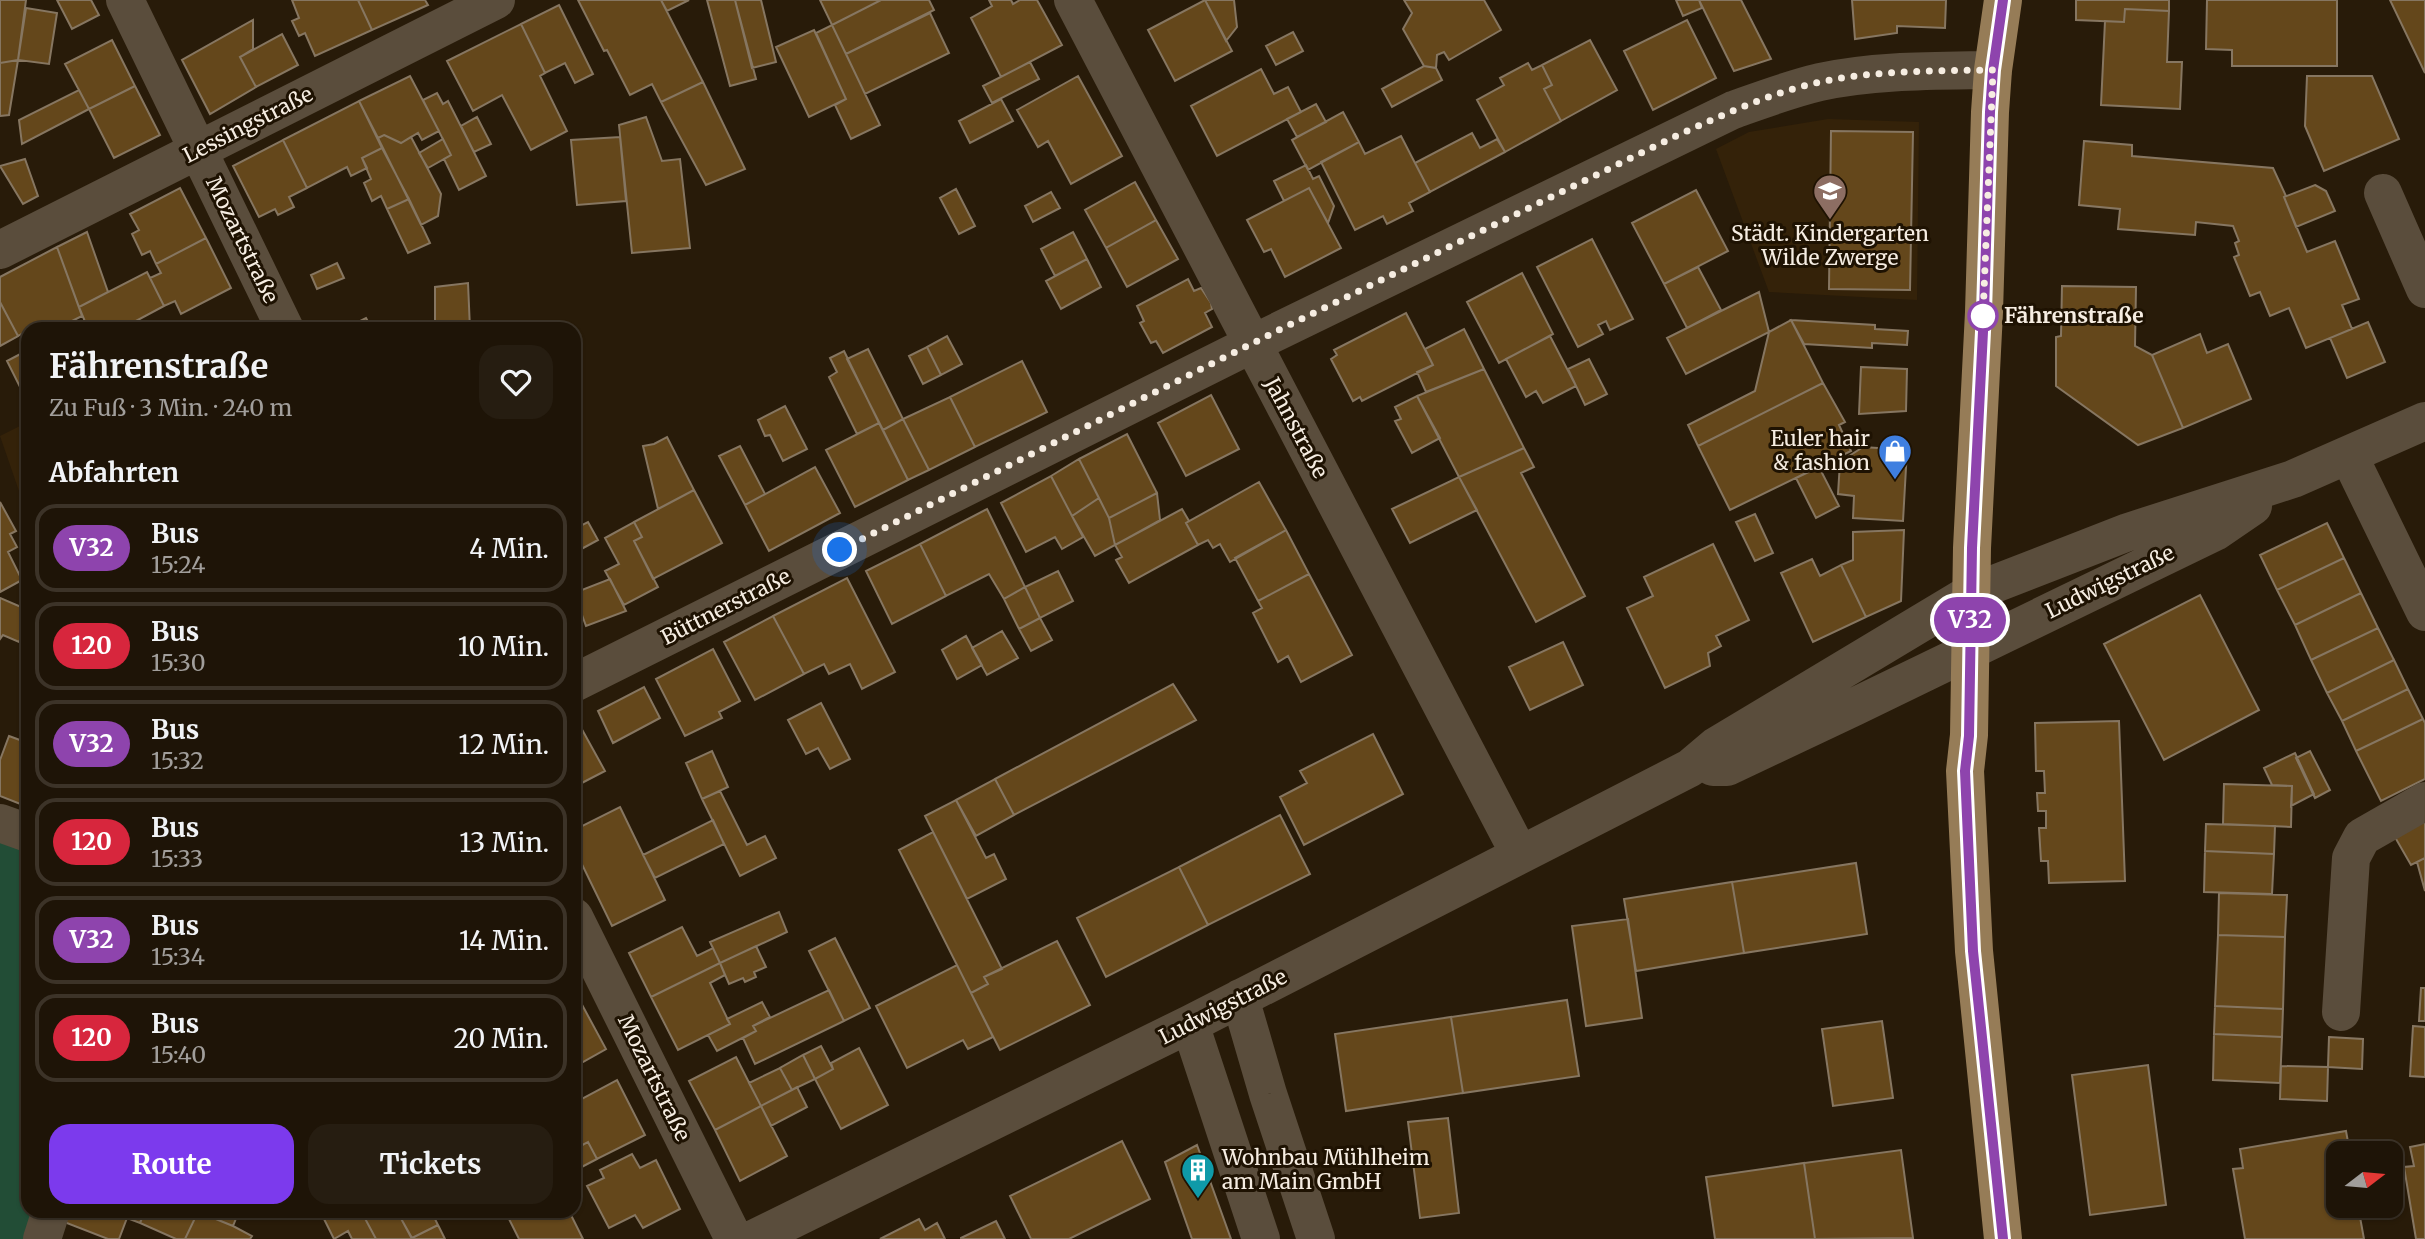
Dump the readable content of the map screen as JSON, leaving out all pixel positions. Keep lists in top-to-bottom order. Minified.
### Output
{"streets":{"street":["Lessingstraße","Mozartstraße","Jahnstraße","Ludwigstraße","Büttnerstraße"]},"crossings":[["Lessingstraße","Mozartstraße"],["Jahnstraße","Ludwigstraße"],["Jahnstraße","Büttnerstraße"]],"places":{"school or university":["Städt. Kindergarten Wilde Zwerge"],"other":["Fährenstraße"],"shop":["Euler hair & fashion"],"building":["Wohnbau Mühlheim am Main GmbH"]},"lines":["bus line V32"],"north":"right","page":{"on_map":"V32","heading":[["Fährenstraße","Zu Fuß · 3 Min. · 240 m"],"Abfahrten"],"list":[{"mark":"V32","name":"Bus","note":"15:24","value":"4 Min."},{"mark":"120","name":"Bus","note":"15:30","value":"10 Min."},{"mark":"V32","name":"Bus","note":"15:32","value":"12 Min."},{"mark":"120","name":"Bus","note":"15:33","value":"13 Min."},{"mark":"V32","name":"Bus","note":"15:34","value":"14 Min."},{"mark":"120","name":"Bus","note":"15:40","value":"20 Min."}],"buttons":["Route","Tickets"]}}
